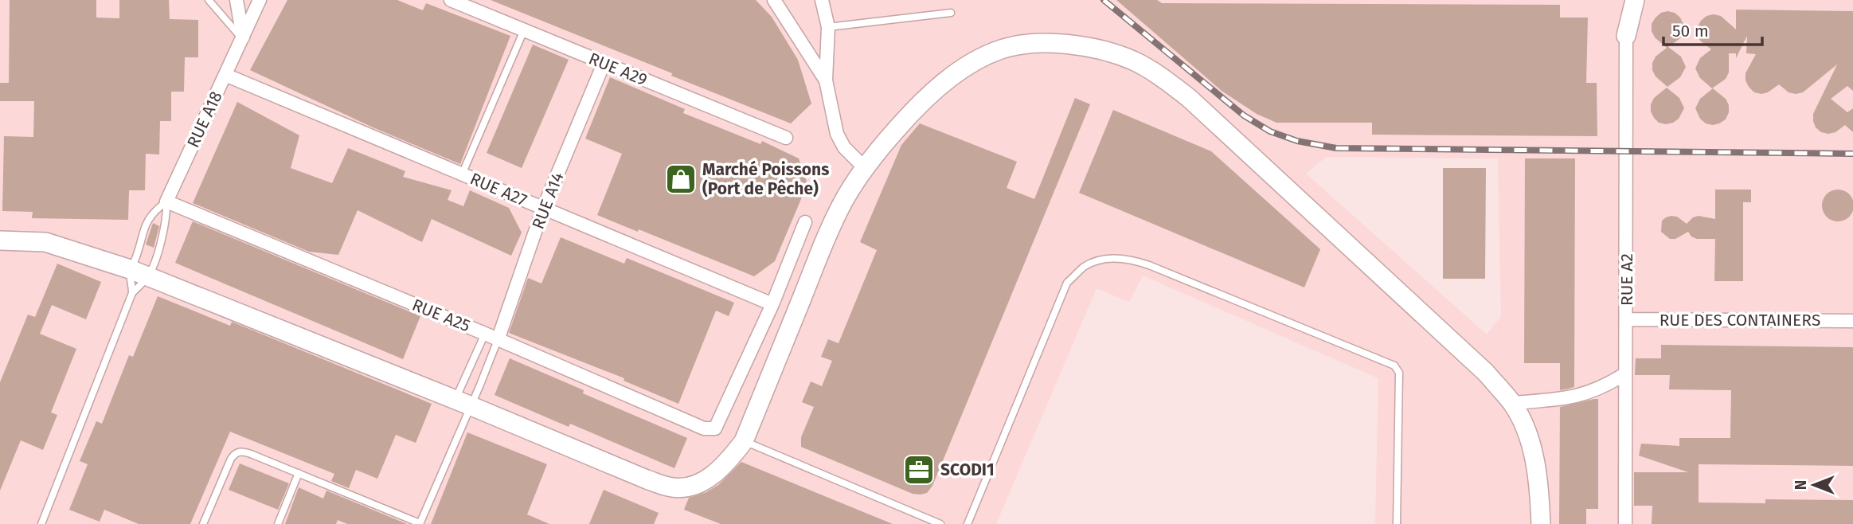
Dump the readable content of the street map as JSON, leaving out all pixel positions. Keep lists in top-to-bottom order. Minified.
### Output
{"streets":{"street":["RUE A29","RUE A18","RUE A27","RUE A14","RUE A2","RUE A25","RUE DES CONTAINERS"]},"crossings":[["RUE A29","RUE A14"],["RUE A18","RUE A27"],["RUE A18","RUE A25"],["RUE A27","RUE A14"],["RUE A27","RUE A25"],["RUE A14","RUE A25"],["RUE A2","RUE DES CONTAINERS"]],"places":{"shop":["Marché Poissons (Port de Pêche)"],"office":["SCODI1"]},"scale_bar":"50 m","north":"left"}
